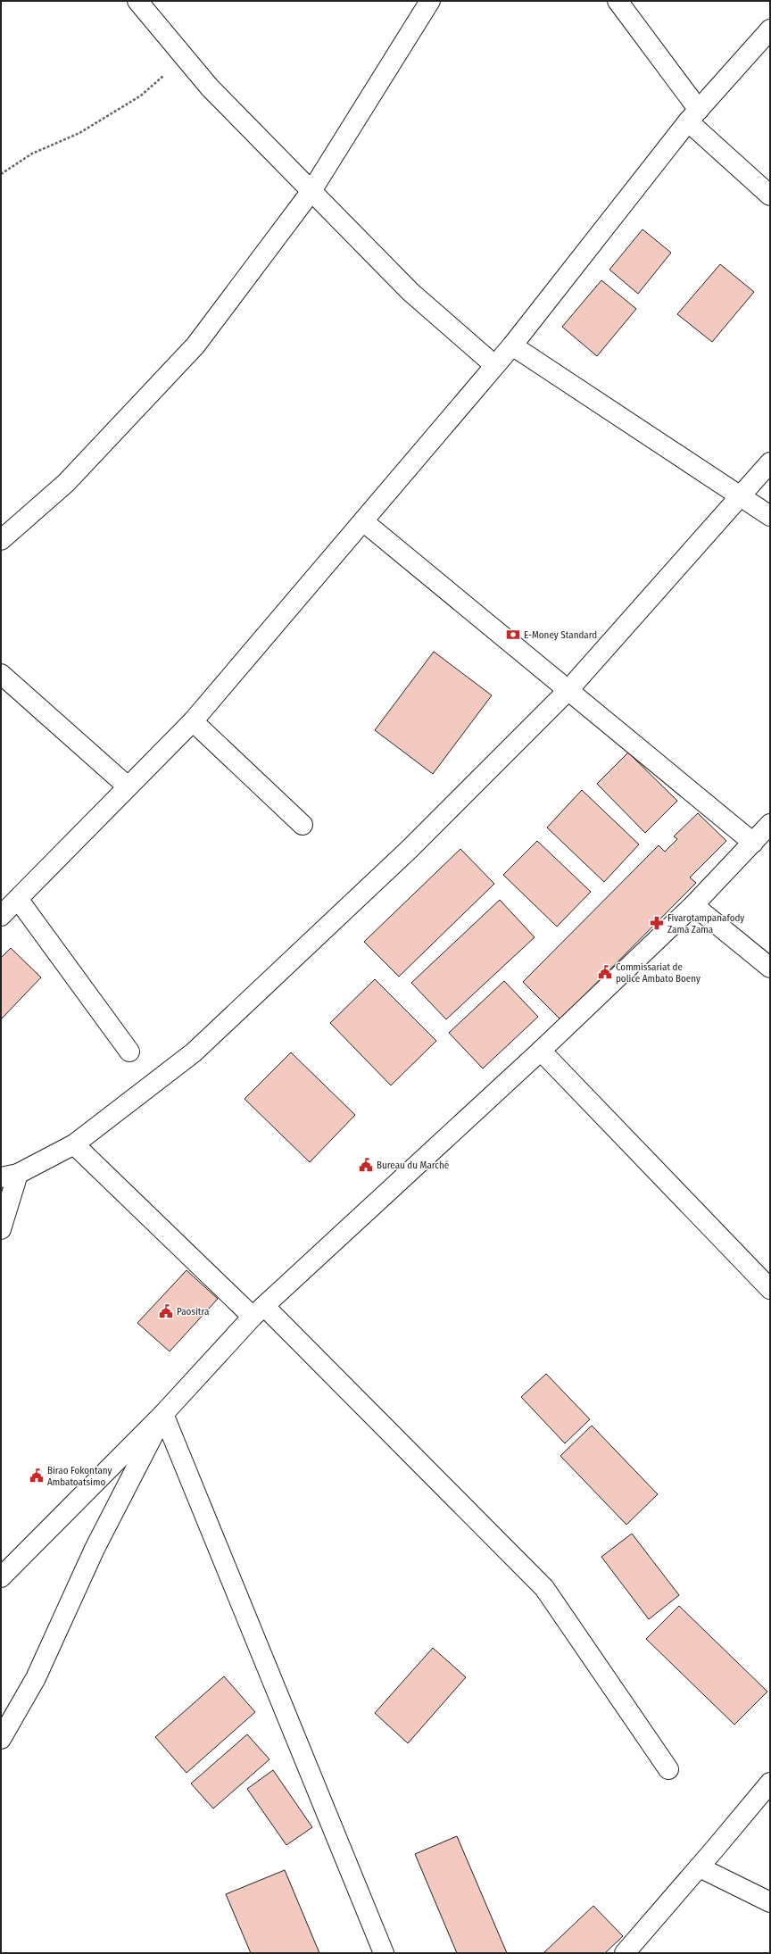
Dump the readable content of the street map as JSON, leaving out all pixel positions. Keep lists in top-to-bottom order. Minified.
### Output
{"places":{"bank":["E-Money Standard"],"pharmacy":["Fivarotampanafody Zama Zama"],"public building":["Commissariat de police Ambato Boeny","Bureau du Marché","Paositra","Birao Fokontany Ambatoatsimo"]}}
